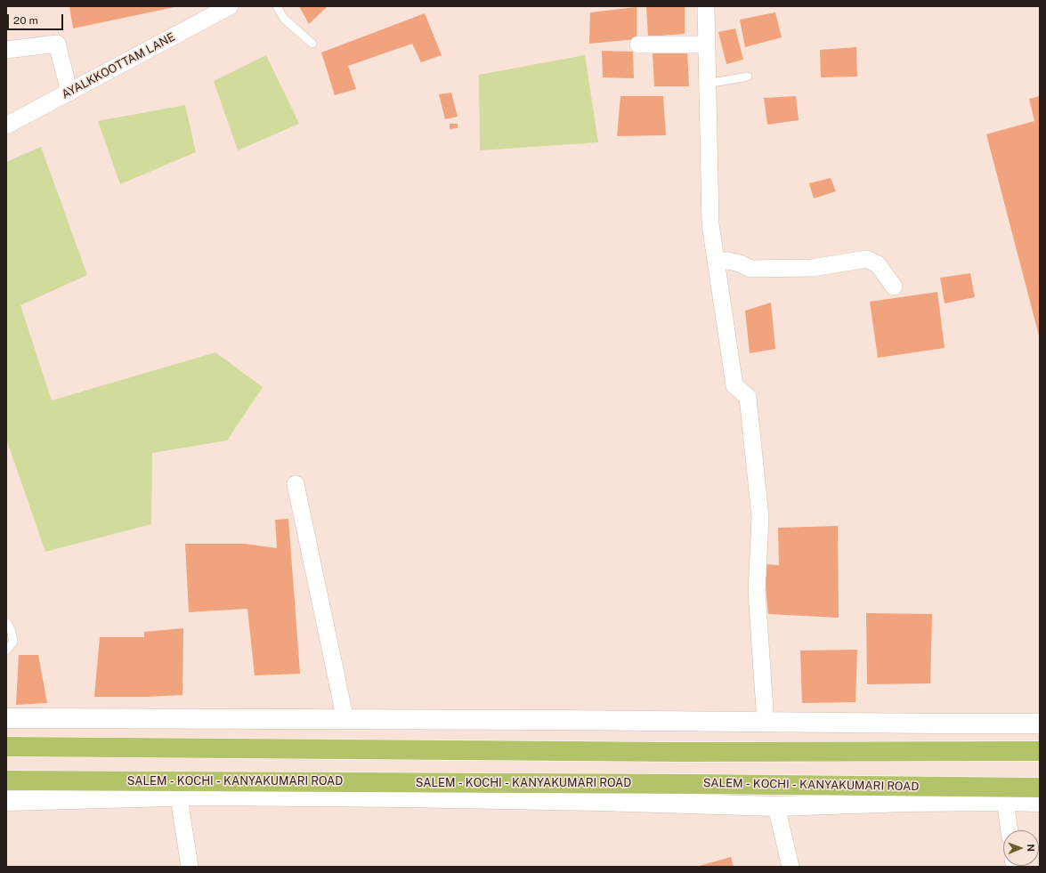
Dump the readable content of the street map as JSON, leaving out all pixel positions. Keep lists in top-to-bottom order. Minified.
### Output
{"streets":{"highway":["SALEM - KOCHI - KANYAKUMARI ROAD"],"street":["AYALKKOOTTAM LANE"]},"scale_bar":"20 m","north":"right"}
